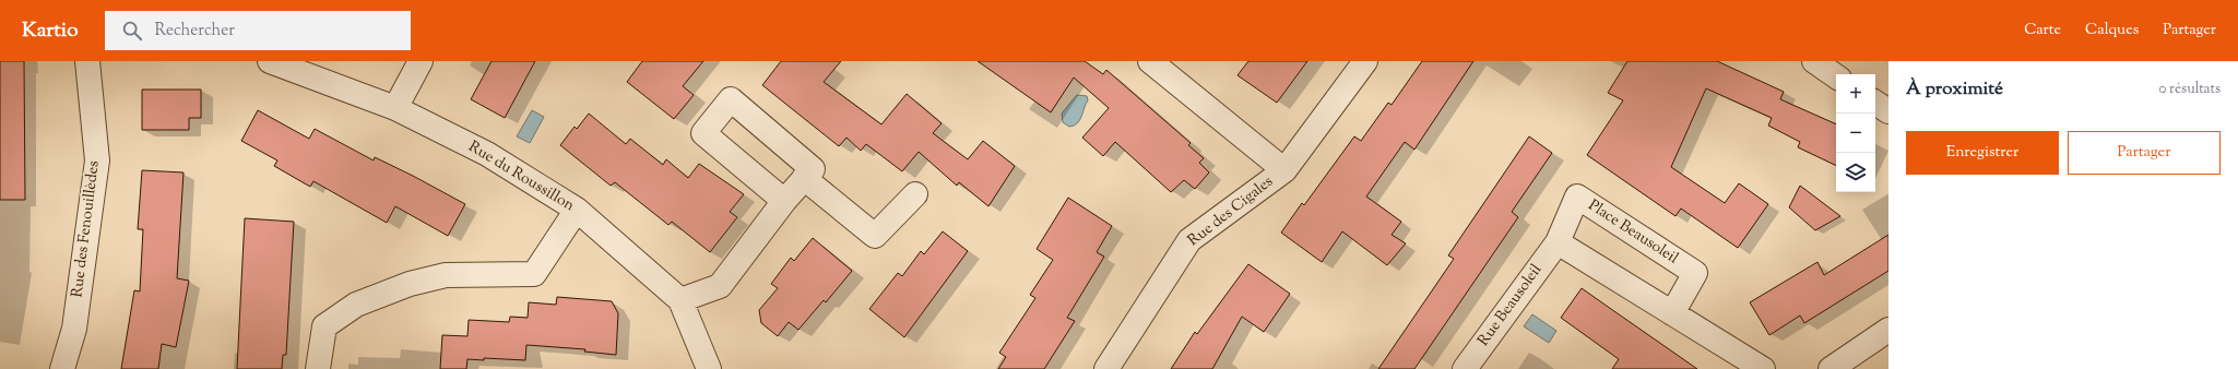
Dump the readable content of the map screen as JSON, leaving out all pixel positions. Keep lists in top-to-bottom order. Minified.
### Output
{"streets":{"street":["Rue du Roussillon","Rue des Cigales","Rue des Fenouillèdes","Place Beausoleil","Rue Beausoleil"]},"crossings":[["Place Beausoleil","Rue Beausoleil"]],"page":{"header":"Kartio","search":"Rechercher","nav":["Carte","Calques","Partager"],"heading":["À proximité","0 résultats"],"map_buttons":["+","−"],"buttons":["Enregistrer","Partager"]}}
